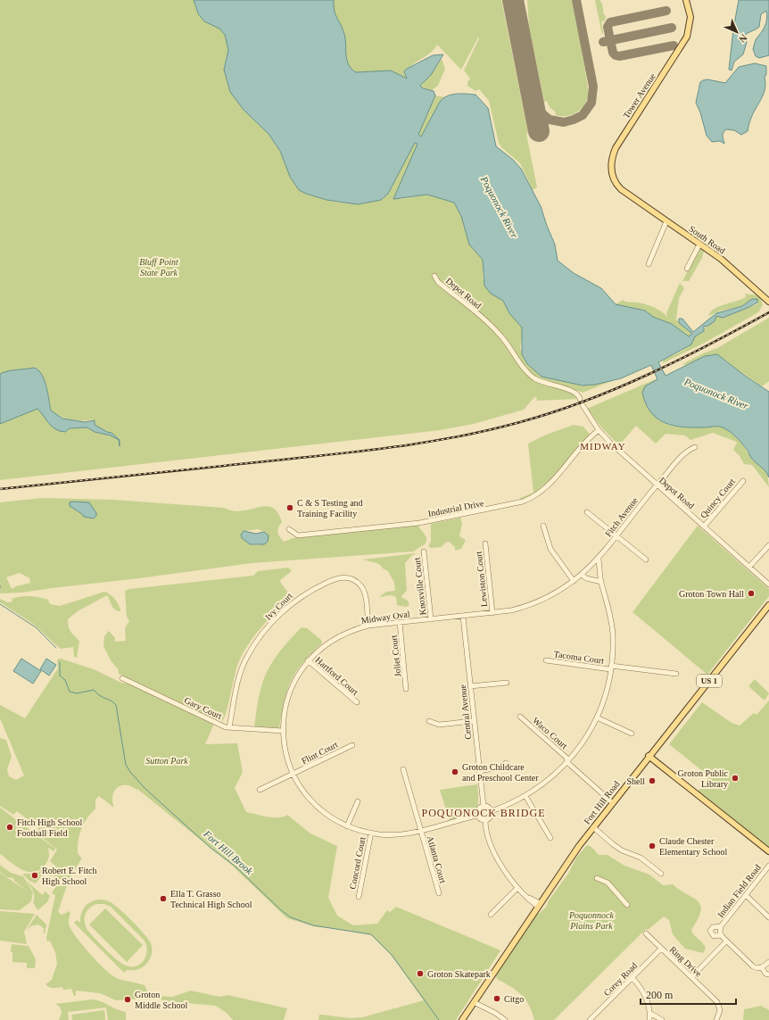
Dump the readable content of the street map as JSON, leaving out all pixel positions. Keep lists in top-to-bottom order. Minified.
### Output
{"streets":{"main road":["Tower Avenue","South Road","US 1","Fort Hill Road"],"street":["Depot Road","Quincy Court","Industrial Drive","Fitch Avenue","Lewiston Court","Knoxville Court","Ivy Court","Midway Oval","Joliet Court","Tacoma Court","Hartford Court","Gary Court","Central Avenue","Waco Court","Flint Court","Atlanta Court","Concord Court","Indian Field Road","Ring Drive","Corey Road"]},"crossings":[["Tower Avenue","South Road"],["Depot Road","Quincy Court"],["Depot Road","Industrial Drive"],["Depot Road","Fitch Avenue"],["Fitch Avenue","Midway Oval"],["Lewiston Court","Midway Oval"],["Knoxville Court","Midway Oval"],["Ivy Court","Midway Oval"],["Ivy Court","Gary Court"],["Midway Oval","Joliet Court"],["Midway Oval","Hartford Court"],["Midway Oval","Gary Court"],["Midway Oval","Central Avenue"],["Midway Oval","Flint Court"],["Midway Oval","Atlanta Court"],["Midway Oval","Concord Court"],["Waco Court","Fort Hill Road"],["Ring Drive","Corey Road"]],"districts":["MIDWAY","POQUONOCK BRIDGE"],"water":["Poquonock River","Fort Hill Brook"],"parks":["Bluff Point State Park","Sutton Park","Poquonnock Plains Park"],"places":["C & S Testing and Training Facility","Groton Town Hall","Groton Childcare and Preschool Center","Groton Public Library","Shell","Fitch High School Football Field","Claude Chester Elementary School","Robert E. Fitch High School","Ella T. Grasso Technical High School","Groton Skatepark","Citgo","Groton Middle School"],"scale_bar":"200 m","north":"bottom right"}
